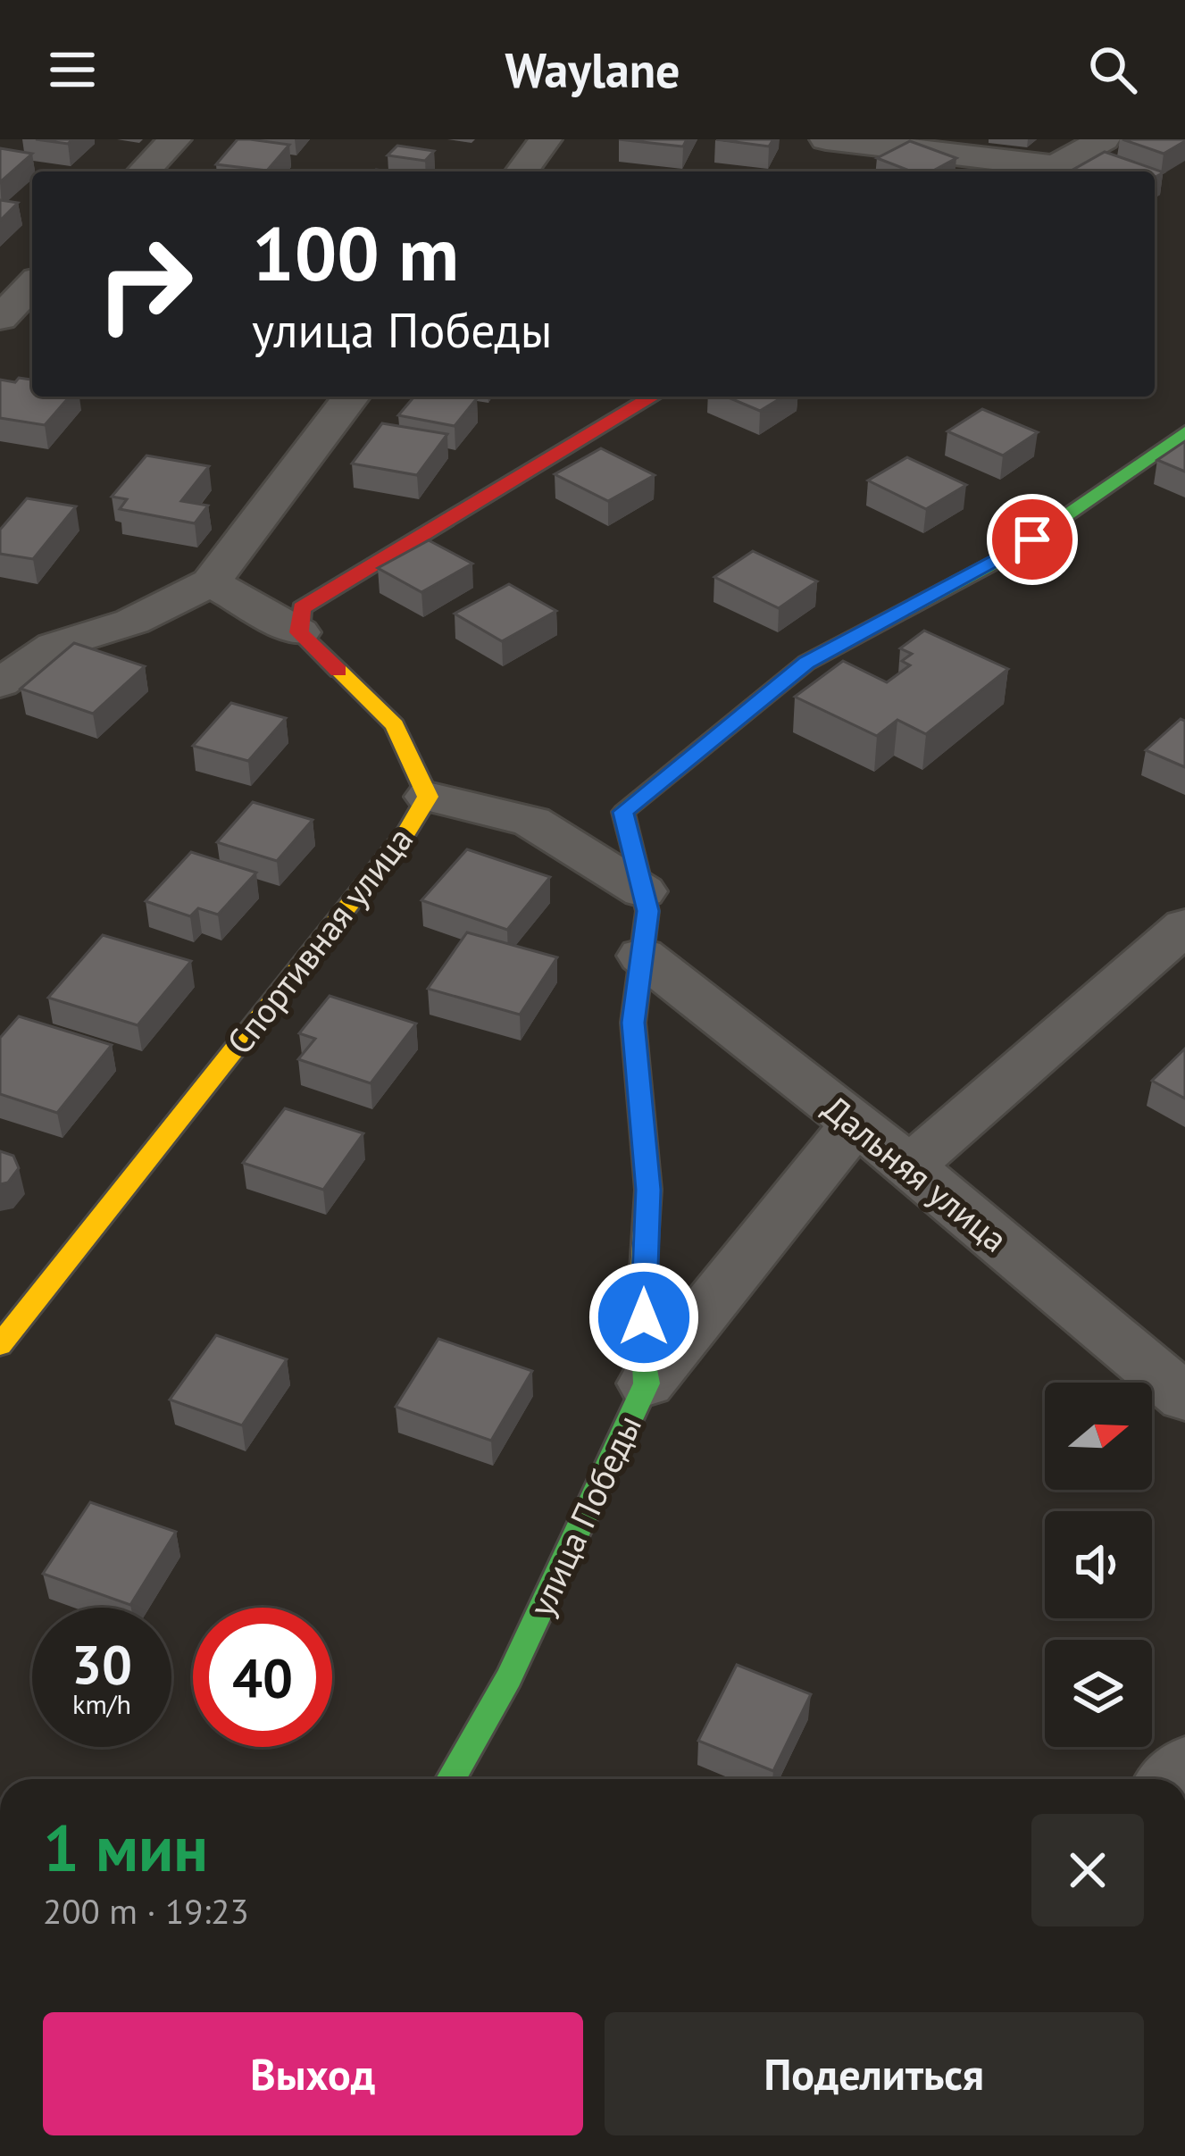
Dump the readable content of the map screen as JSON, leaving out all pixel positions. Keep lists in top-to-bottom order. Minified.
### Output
{"streets":{"street":["Спортивная улица","Дальняя улица","улица Победы"]},"crossings":[["Дальняя улица","улица Победы"]],"north":"right","page":{"header":"Waylane","turn":["100 m","улица Победы"],"speed":"30 km/h","limit":"40","heading":["1 мин","200 m · 19:23"],"buttons":["Выход","Поделиться"]}}
